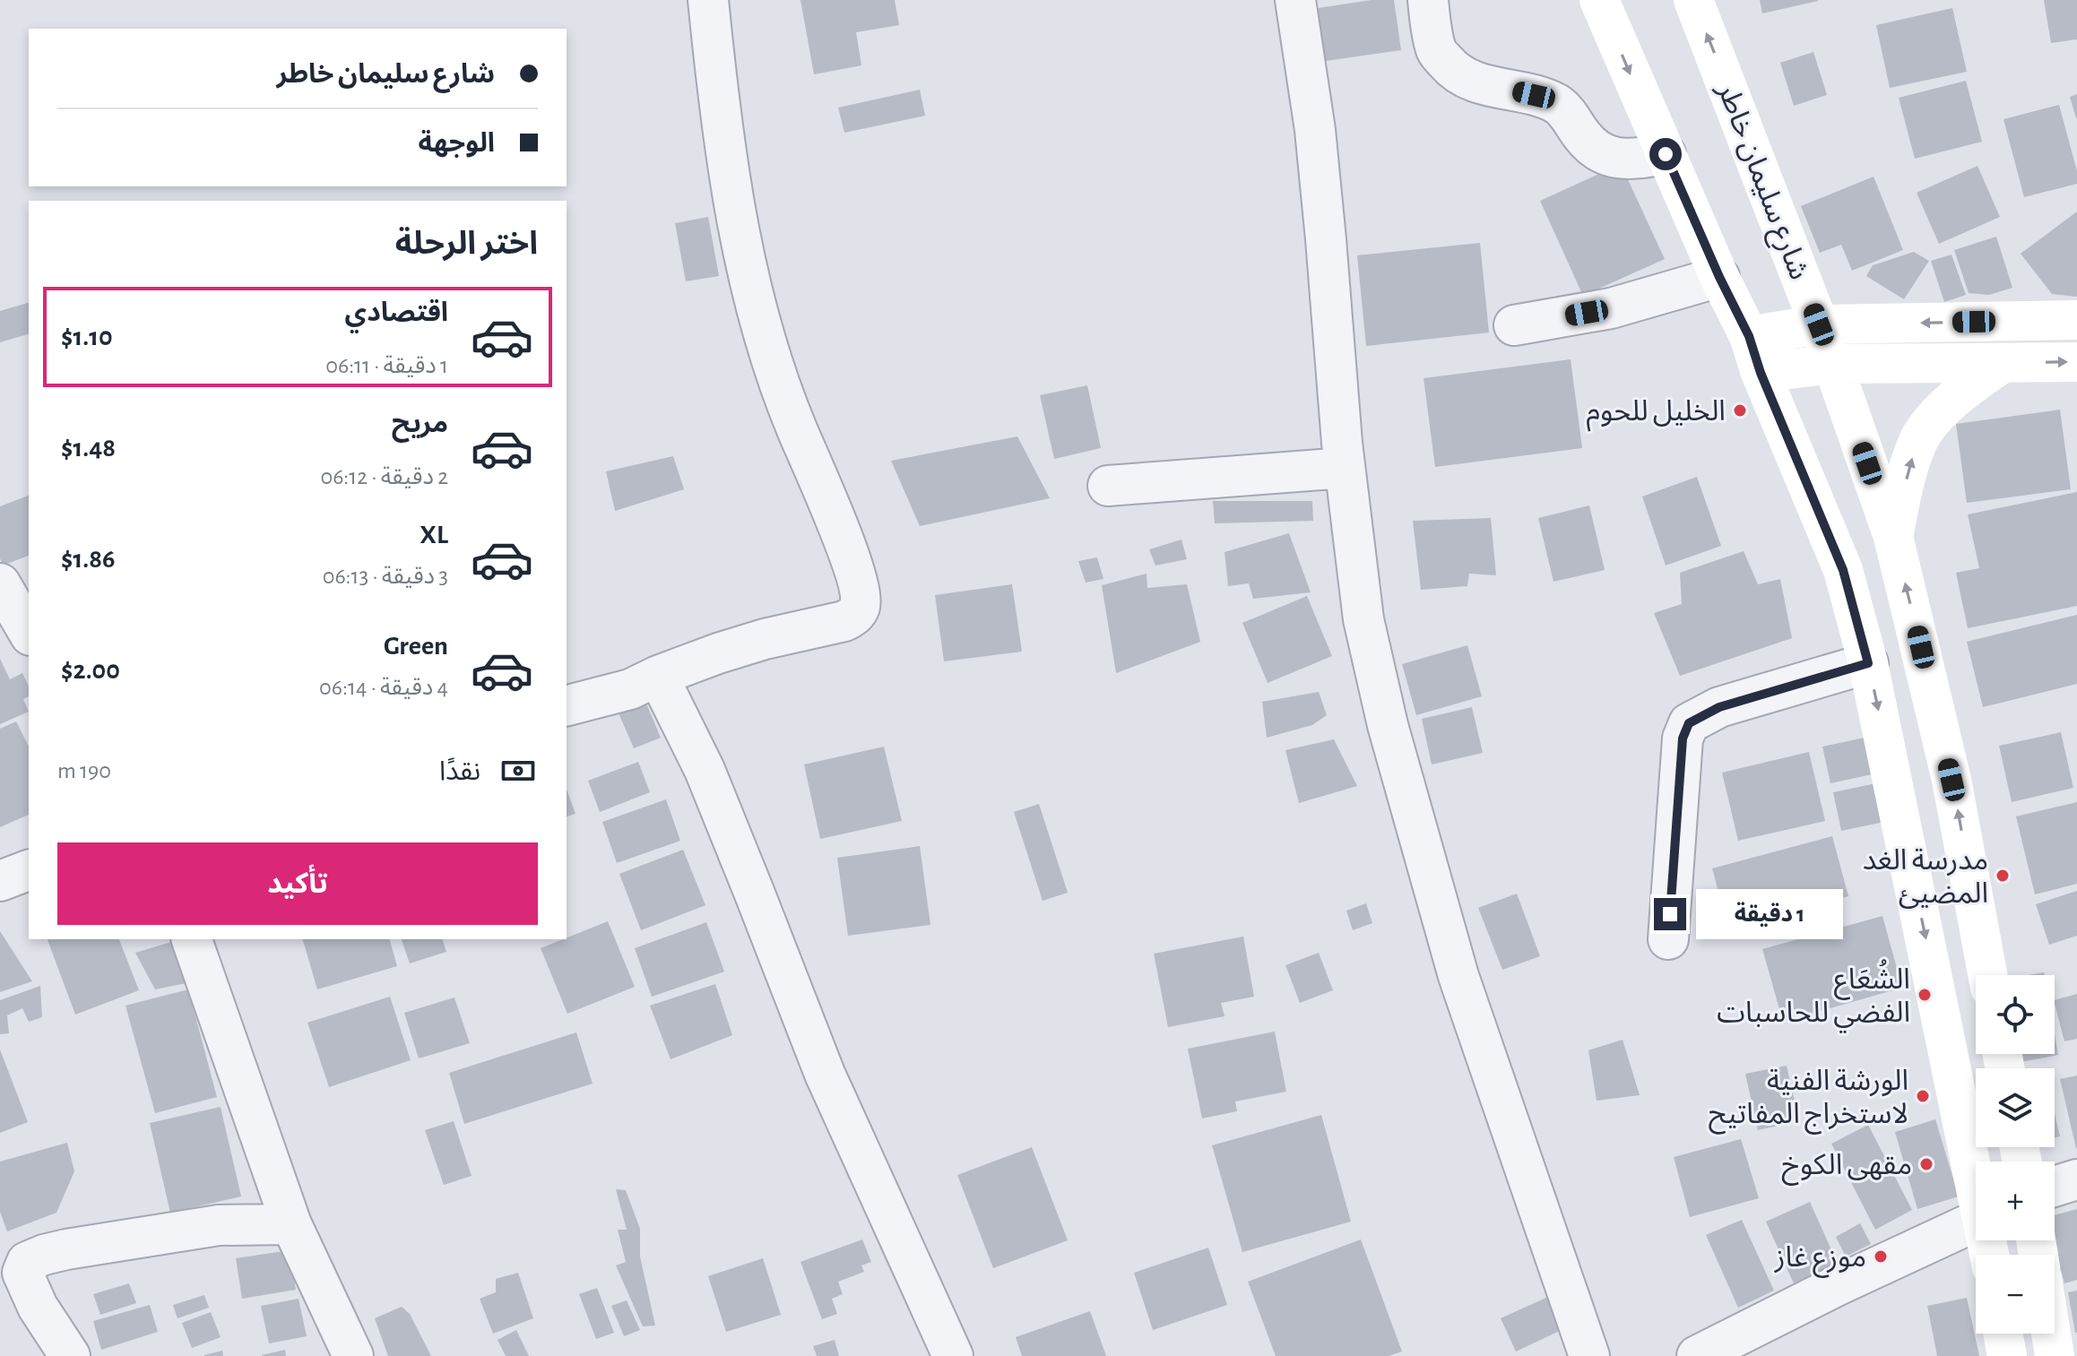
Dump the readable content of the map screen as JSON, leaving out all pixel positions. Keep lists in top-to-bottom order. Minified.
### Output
{"streets":{"main road":["شارع سليمان خاطر"]},"places":["الخليل للحوم","مدرسة الغد المضيئ","الشُعَاع الفضي للحاسبات","الورشة الفنية لاستخراج المفاتيح","مقهى الكوخ","موزع غاز"],"page":{"banner":["شارع سليمان خاطر","الوجهة"],"heading":"اختر الرحلة","list":[{"name":"اقتصادي","note":"1 دقيقة · 06:11","value":"$1.10"},{"name":"مريح","note":"2 دقيقة · 06:12","value":"$1.48"},{"name":"XL","note":"3 دقيقة · 06:13","value":"$1.86"},{"name":"Green","note":"4 دقيقة · 06:14","value":"$2.00"}],"pay":["نقدًا","190 m"],"buttons":"تأكيد","bubble":"1 دقيقة","map_buttons":["+","−"]}}
